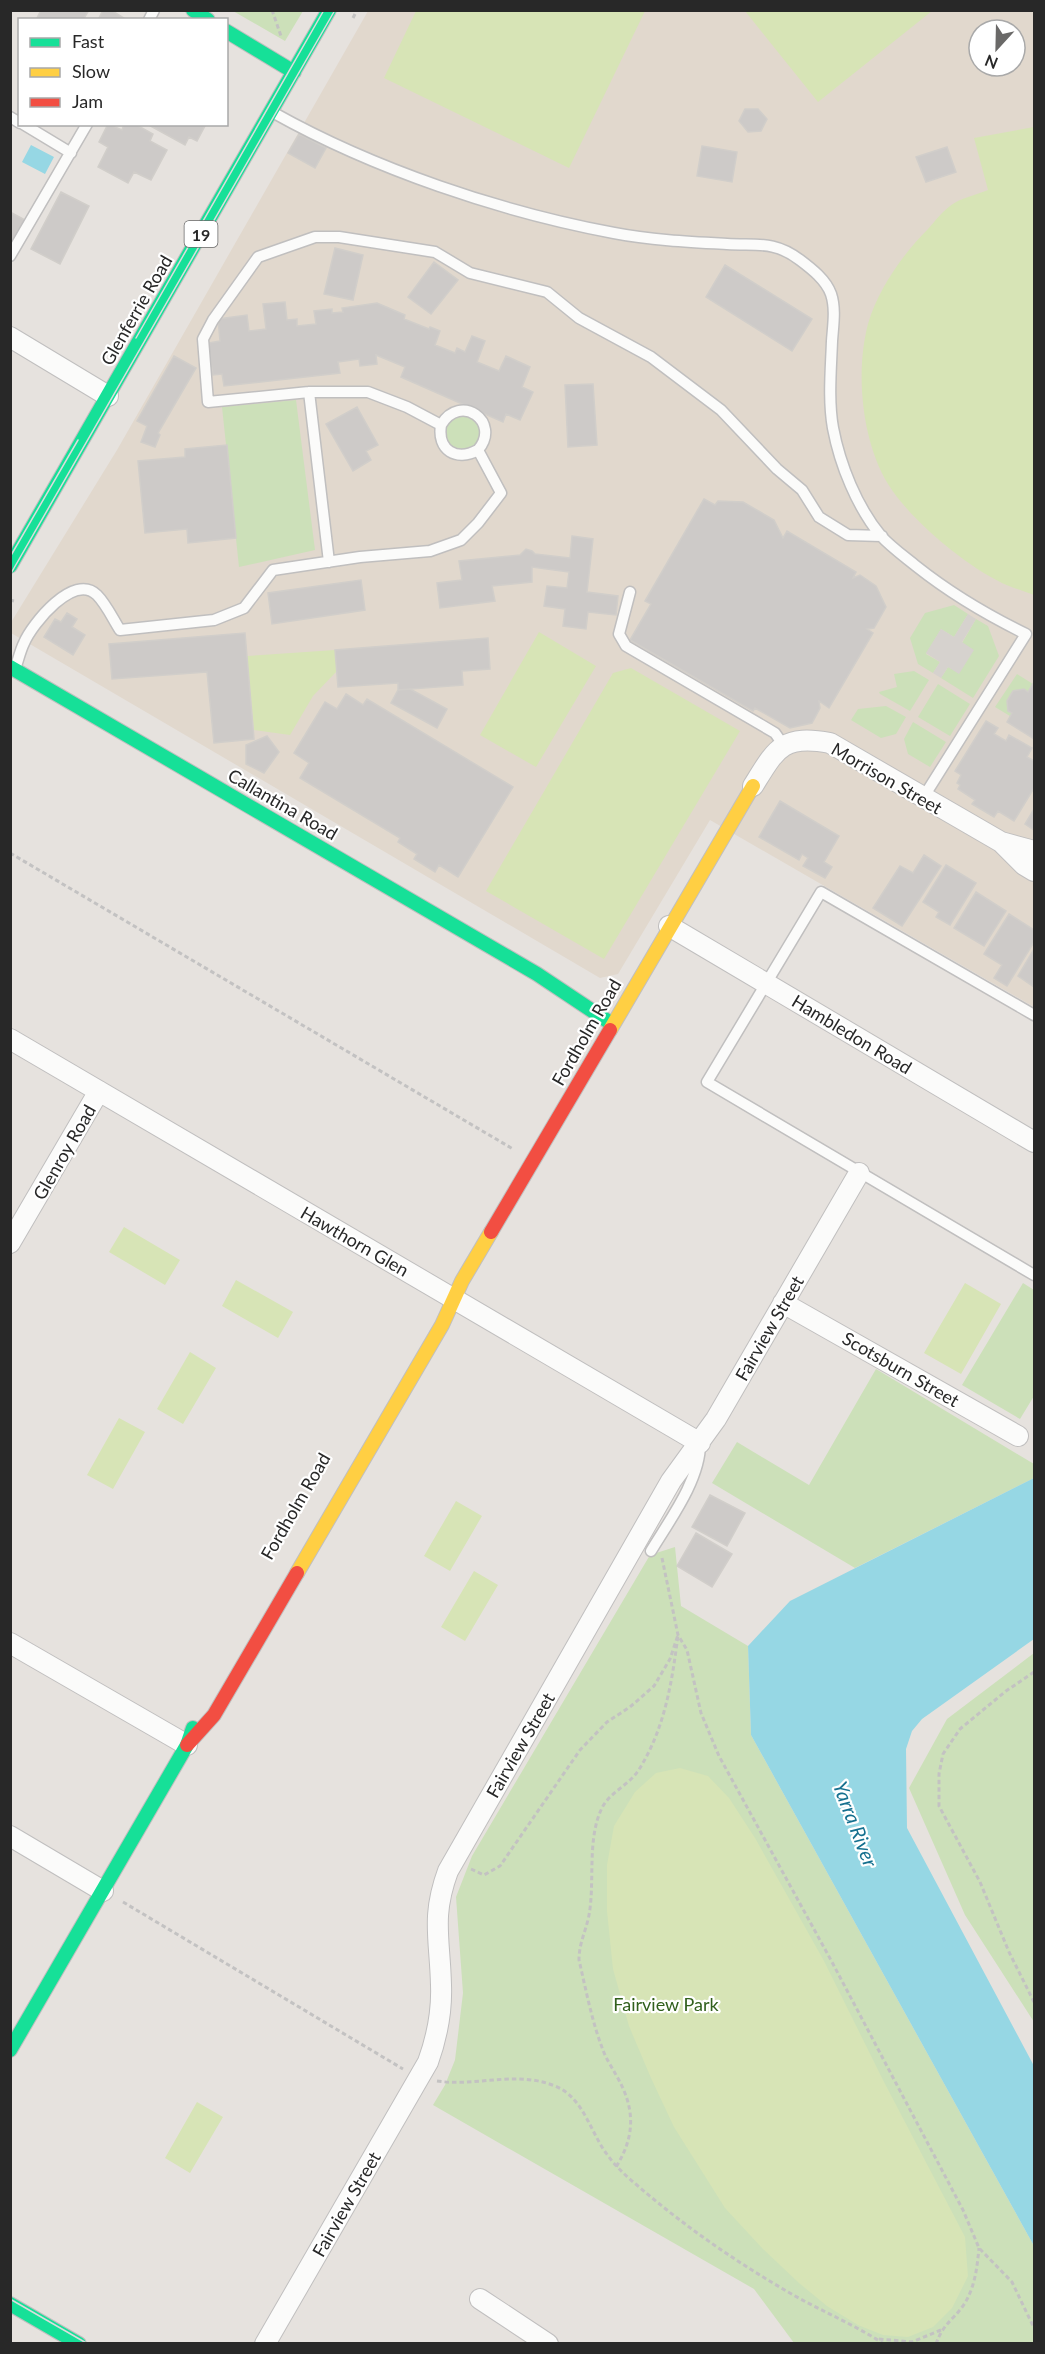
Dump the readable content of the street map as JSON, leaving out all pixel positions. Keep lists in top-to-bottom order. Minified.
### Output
{"streets":{"street":["19","Glenferrie Road","Morrison Street","Callantina Road","Fordholm Road","Hambledon Road","Glenroy Road","Hawthorn Glen","Fairview Street","Scotsburn Street"]},"crossings":[["Callantina Road","Fordholm Road"],["Fordholm Road","Hambledon Road"],["Fordholm Road","Hawthorn Glen"],["Glenroy Road","Hawthorn Glen"],["Hawthorn Glen","Fairview Street"],["Fairview Street","Scotsburn Street"]],"water":["Yarra River"],"parks":["Fairview Park"],"legend":["Fast","Slow","Jam"],"north":"bottom"}
